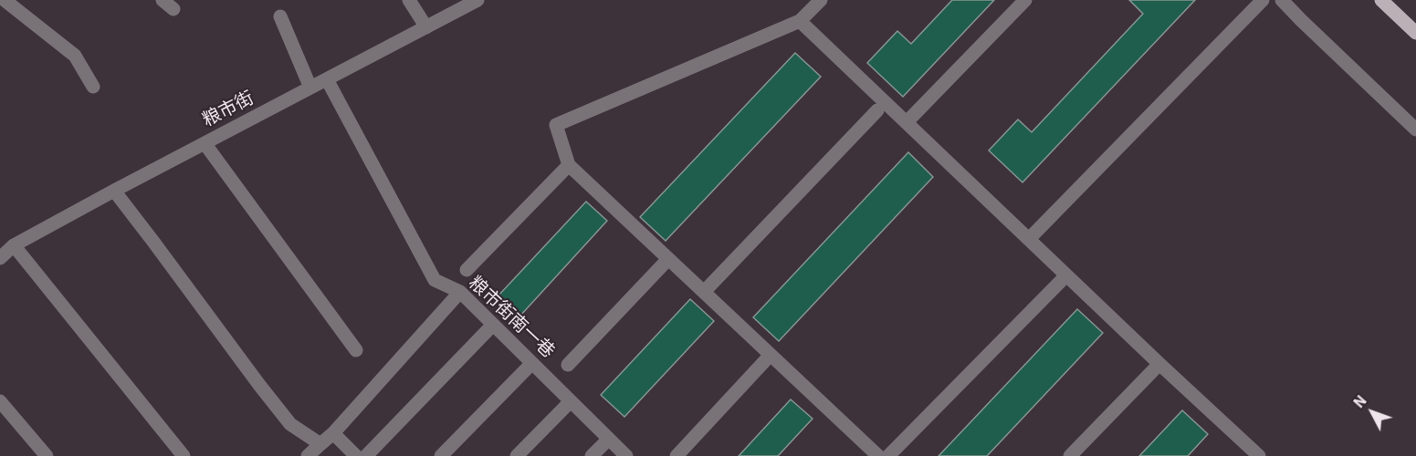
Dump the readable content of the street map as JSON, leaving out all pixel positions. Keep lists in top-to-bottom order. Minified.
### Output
{"streets":{"street":["粮市街","粮市街南一巷"]},"crossings":[["粮市街","粮市街南一巷"]],"north":"top left"}
